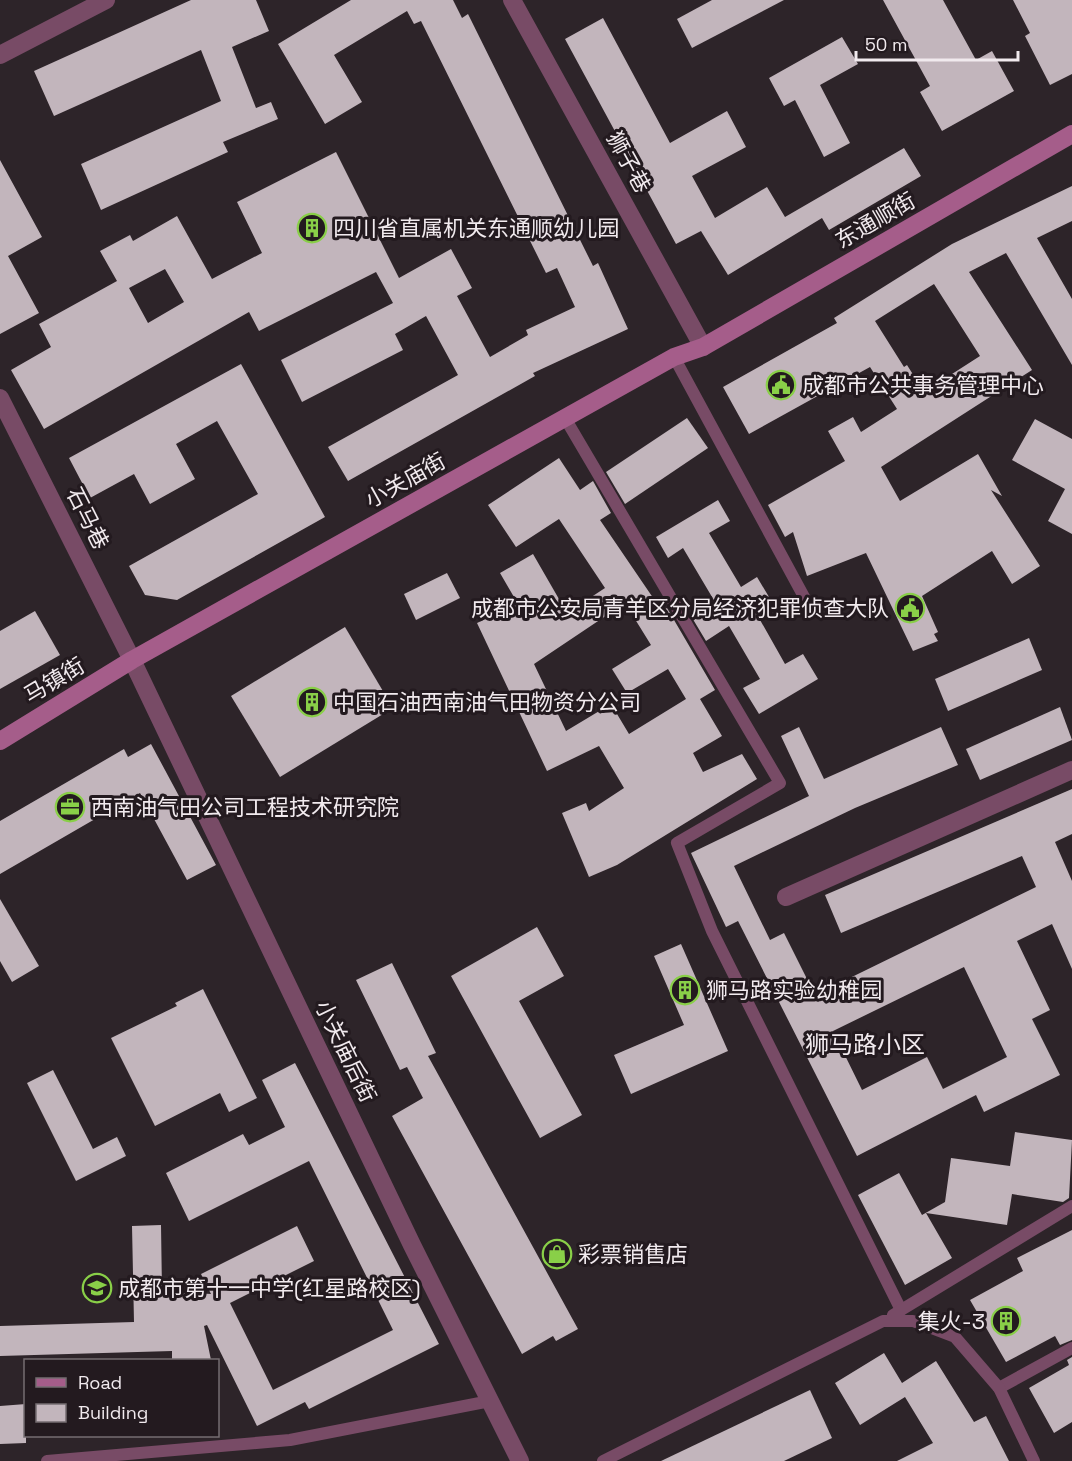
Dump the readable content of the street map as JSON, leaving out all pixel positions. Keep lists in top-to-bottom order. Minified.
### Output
{"streets":{"street":["狮子巷","东通顺街","小关庙街","石马巷","马镇街","小关庙后街"]},"crossings":[["狮子巷","东通顺街"],["狮子巷","小关庙街"],["东通顺街","小关庙街"],["小关庙街","石马巷"],["小关庙街","马镇街"],["小关庙街","小关庙后街"],["石马巷","马镇街"],["石马巷","小关庙后街"],["马镇街","小关庙后街"]],"districts":["狮马路小区"],"places":{"building":["四川省直属机关东通顺幼儿园","中国石油西南油气田物资分公司","狮马路实验幼稚园","集火-3"],"public building":["成都市公共事务管理中心","成都市公安局青羊区分局经济犯罪侦查大队"],"office":["西南油气田公司工程技术研究院"],"shop":["彩票销售店"],"school or university":["成都市第十一中学(红星路校区)"]},"legend":["Road","Building"],"scale_bar":"50 m"}
